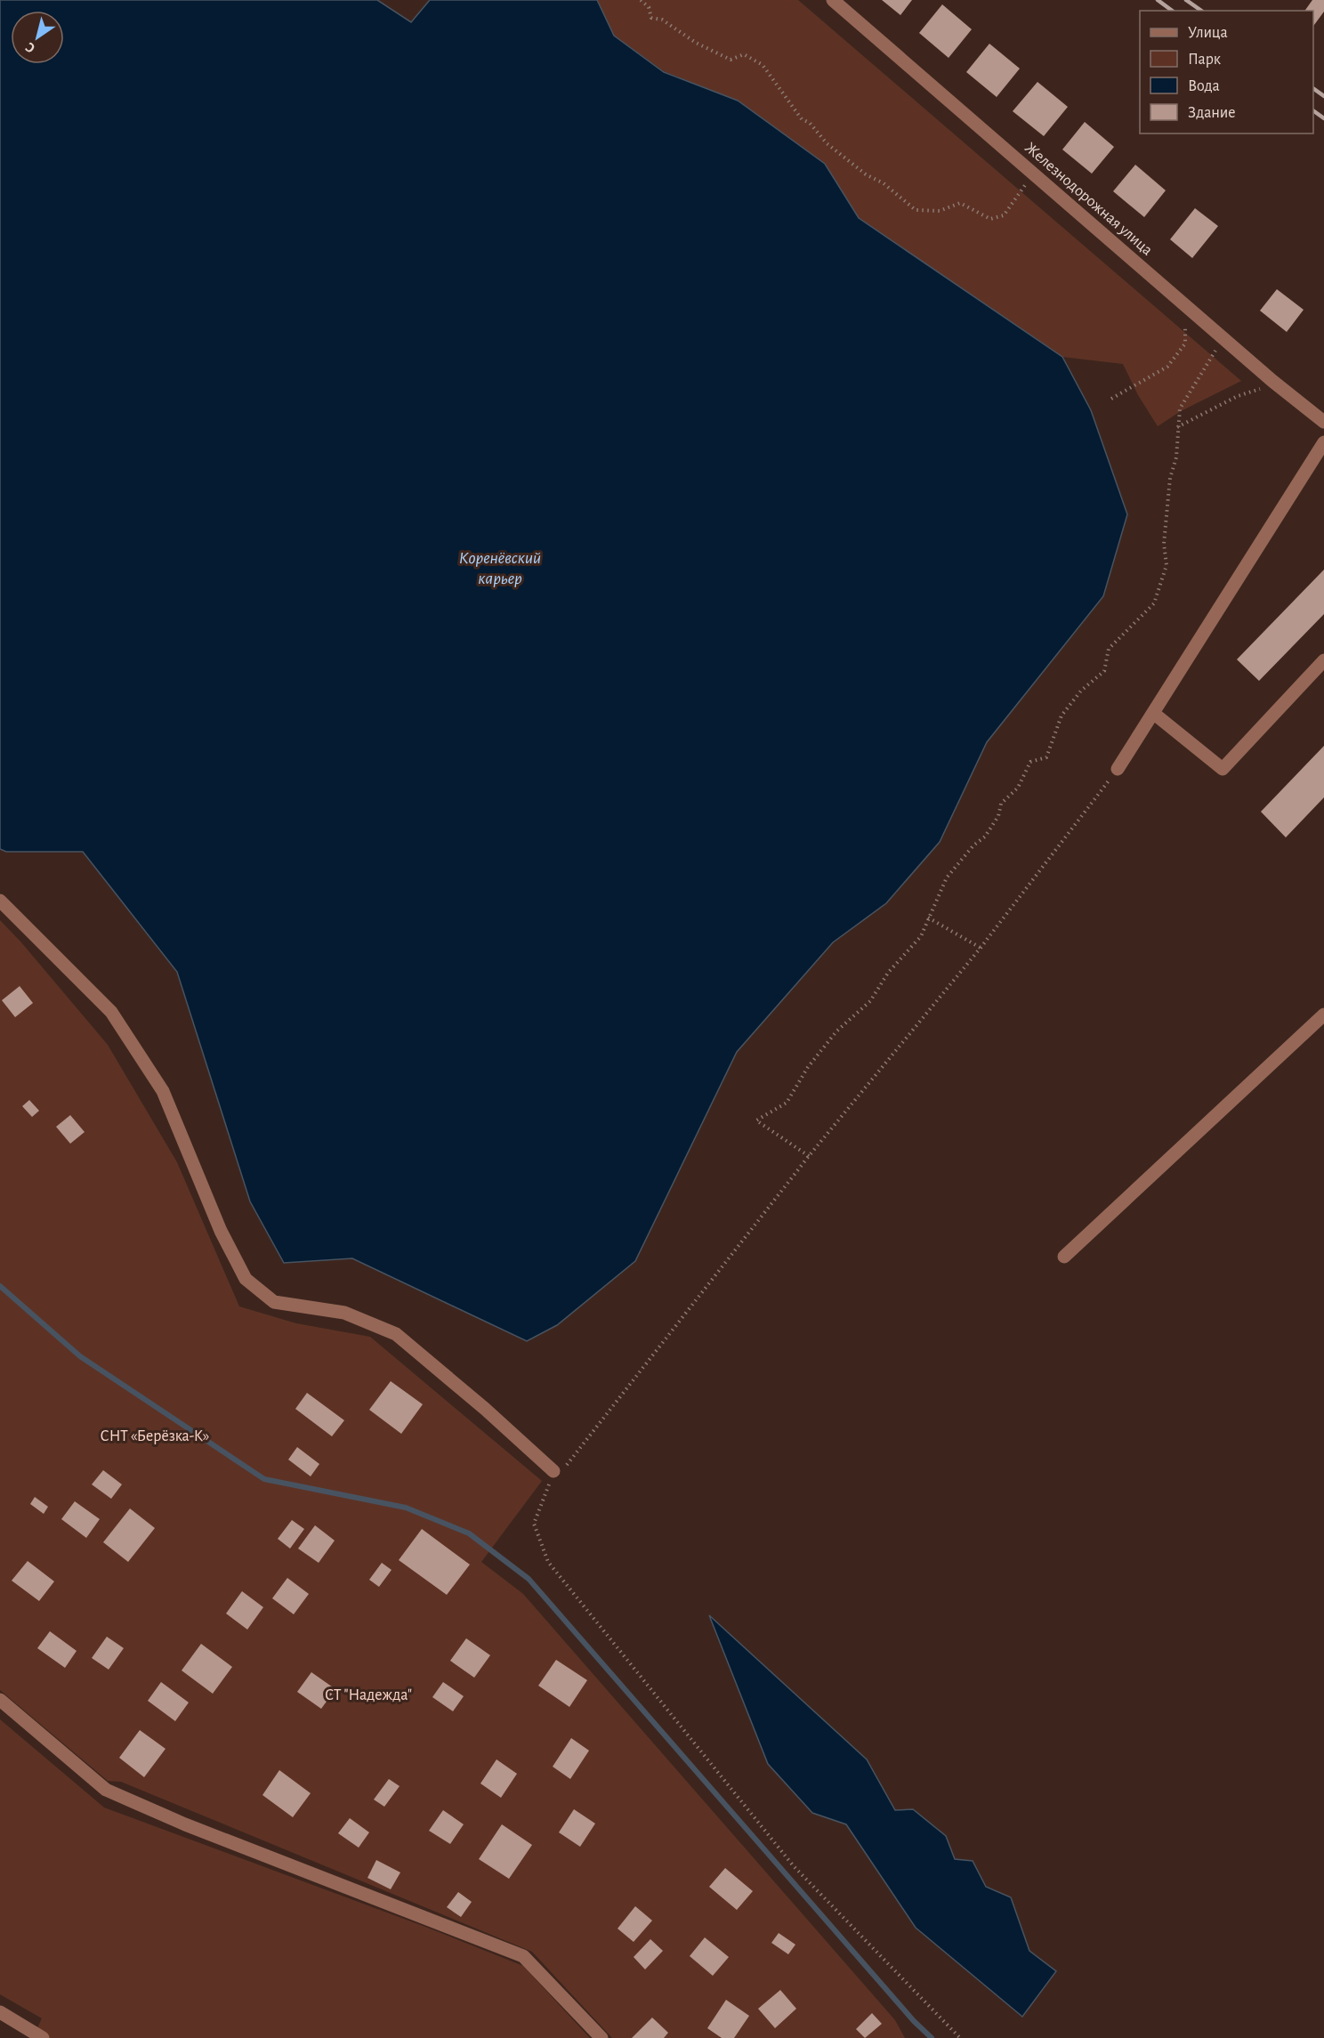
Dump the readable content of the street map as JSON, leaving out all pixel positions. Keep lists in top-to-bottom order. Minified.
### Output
{"streets":{"street":["Железнодорожная улица"]},"water":["Коренёвский карьер"],"parks":["СНТ «Берёзка-К»","СТ \"Надежда\""],"legend":["Улица","Парк","Вода","Здание"],"north":"bottom left"}
